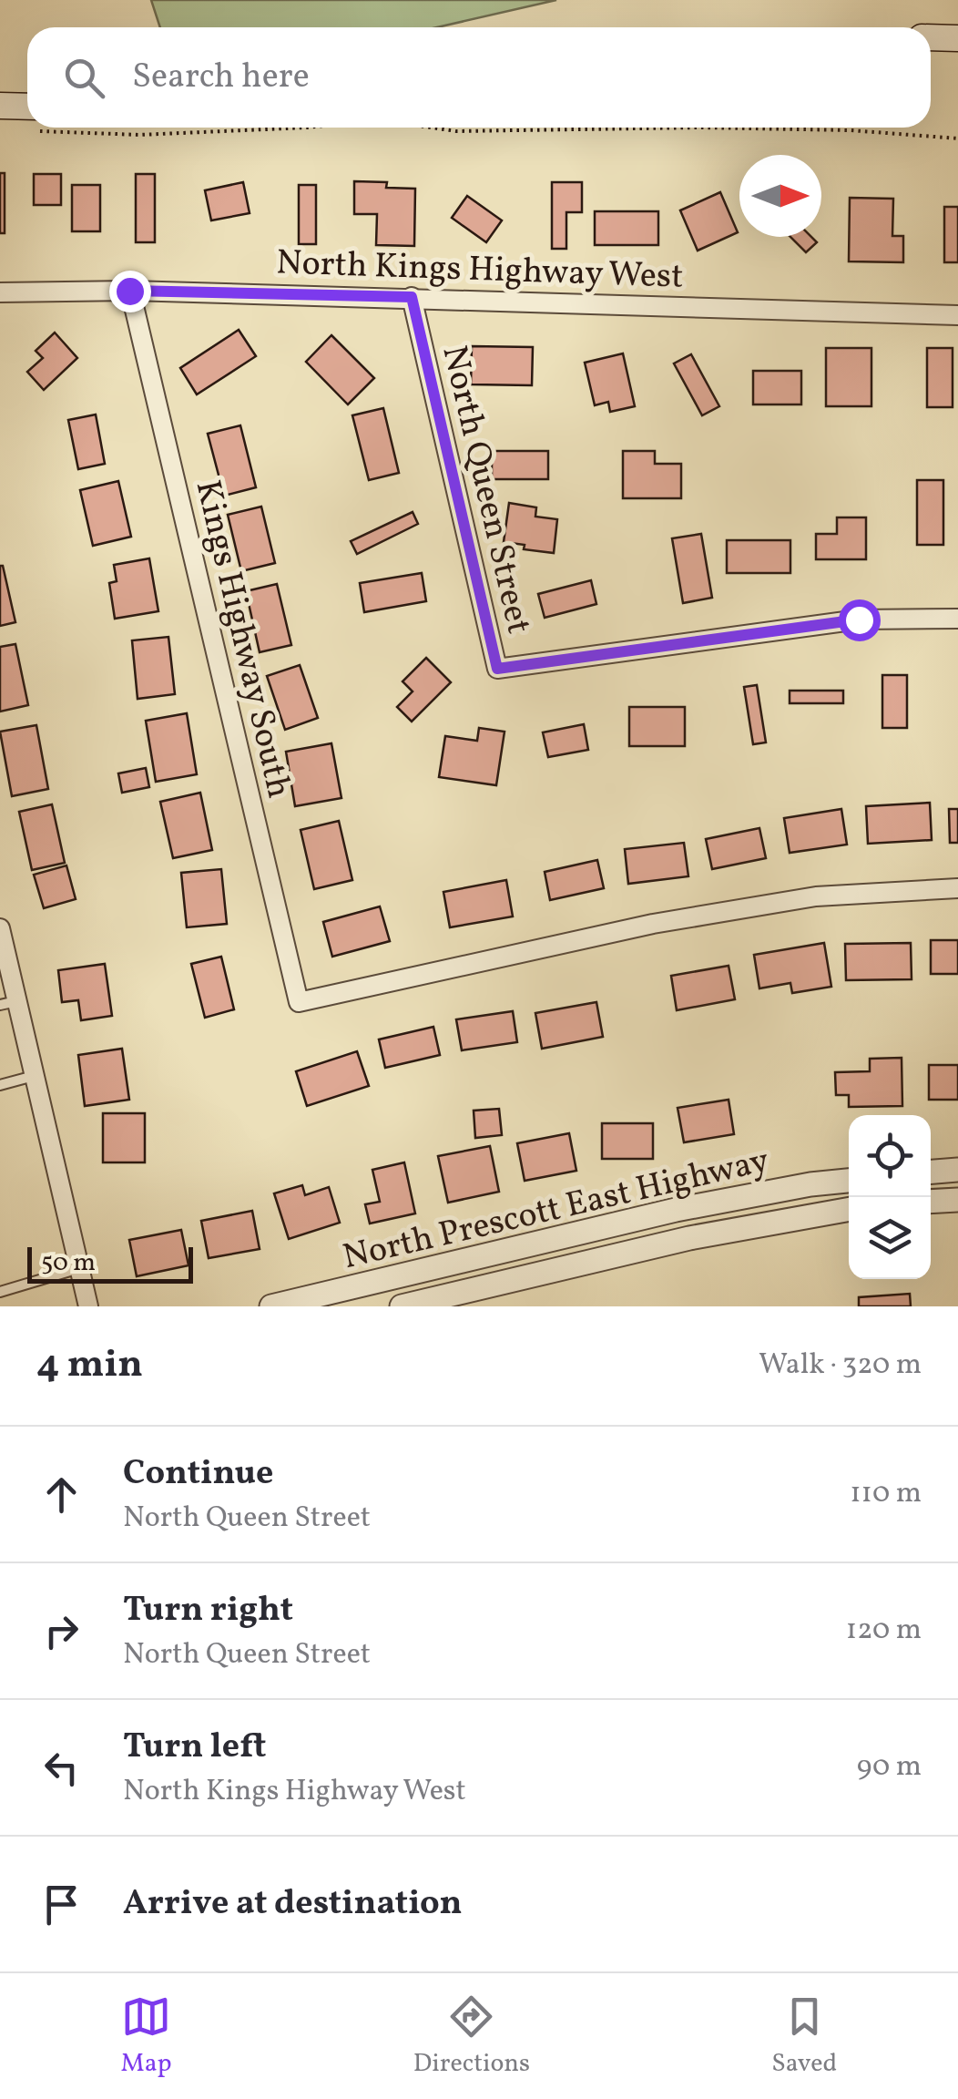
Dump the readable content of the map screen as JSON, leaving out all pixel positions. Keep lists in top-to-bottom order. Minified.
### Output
{"streets":{"street":["North Kings Highway West","North Queen Street","Kings Highway South","North Prescott East Highway"]},"crossings":[["North Kings Highway West","North Queen Street"],["North Kings Highway West","Kings Highway South"]],"scale_bar":"50 m","north":"right","page":{"search":"Search here","scale":"50 m","heading":["4 min","Walk · 320 m"],"list":[["Continue","North Queen Street","110 m"],["Turn right","North Queen Street","120 m"],["Turn left","North Kings Highway West","90 m"],"Arrive at destination"],"nav":["Map","Directions","Saved"]}}
